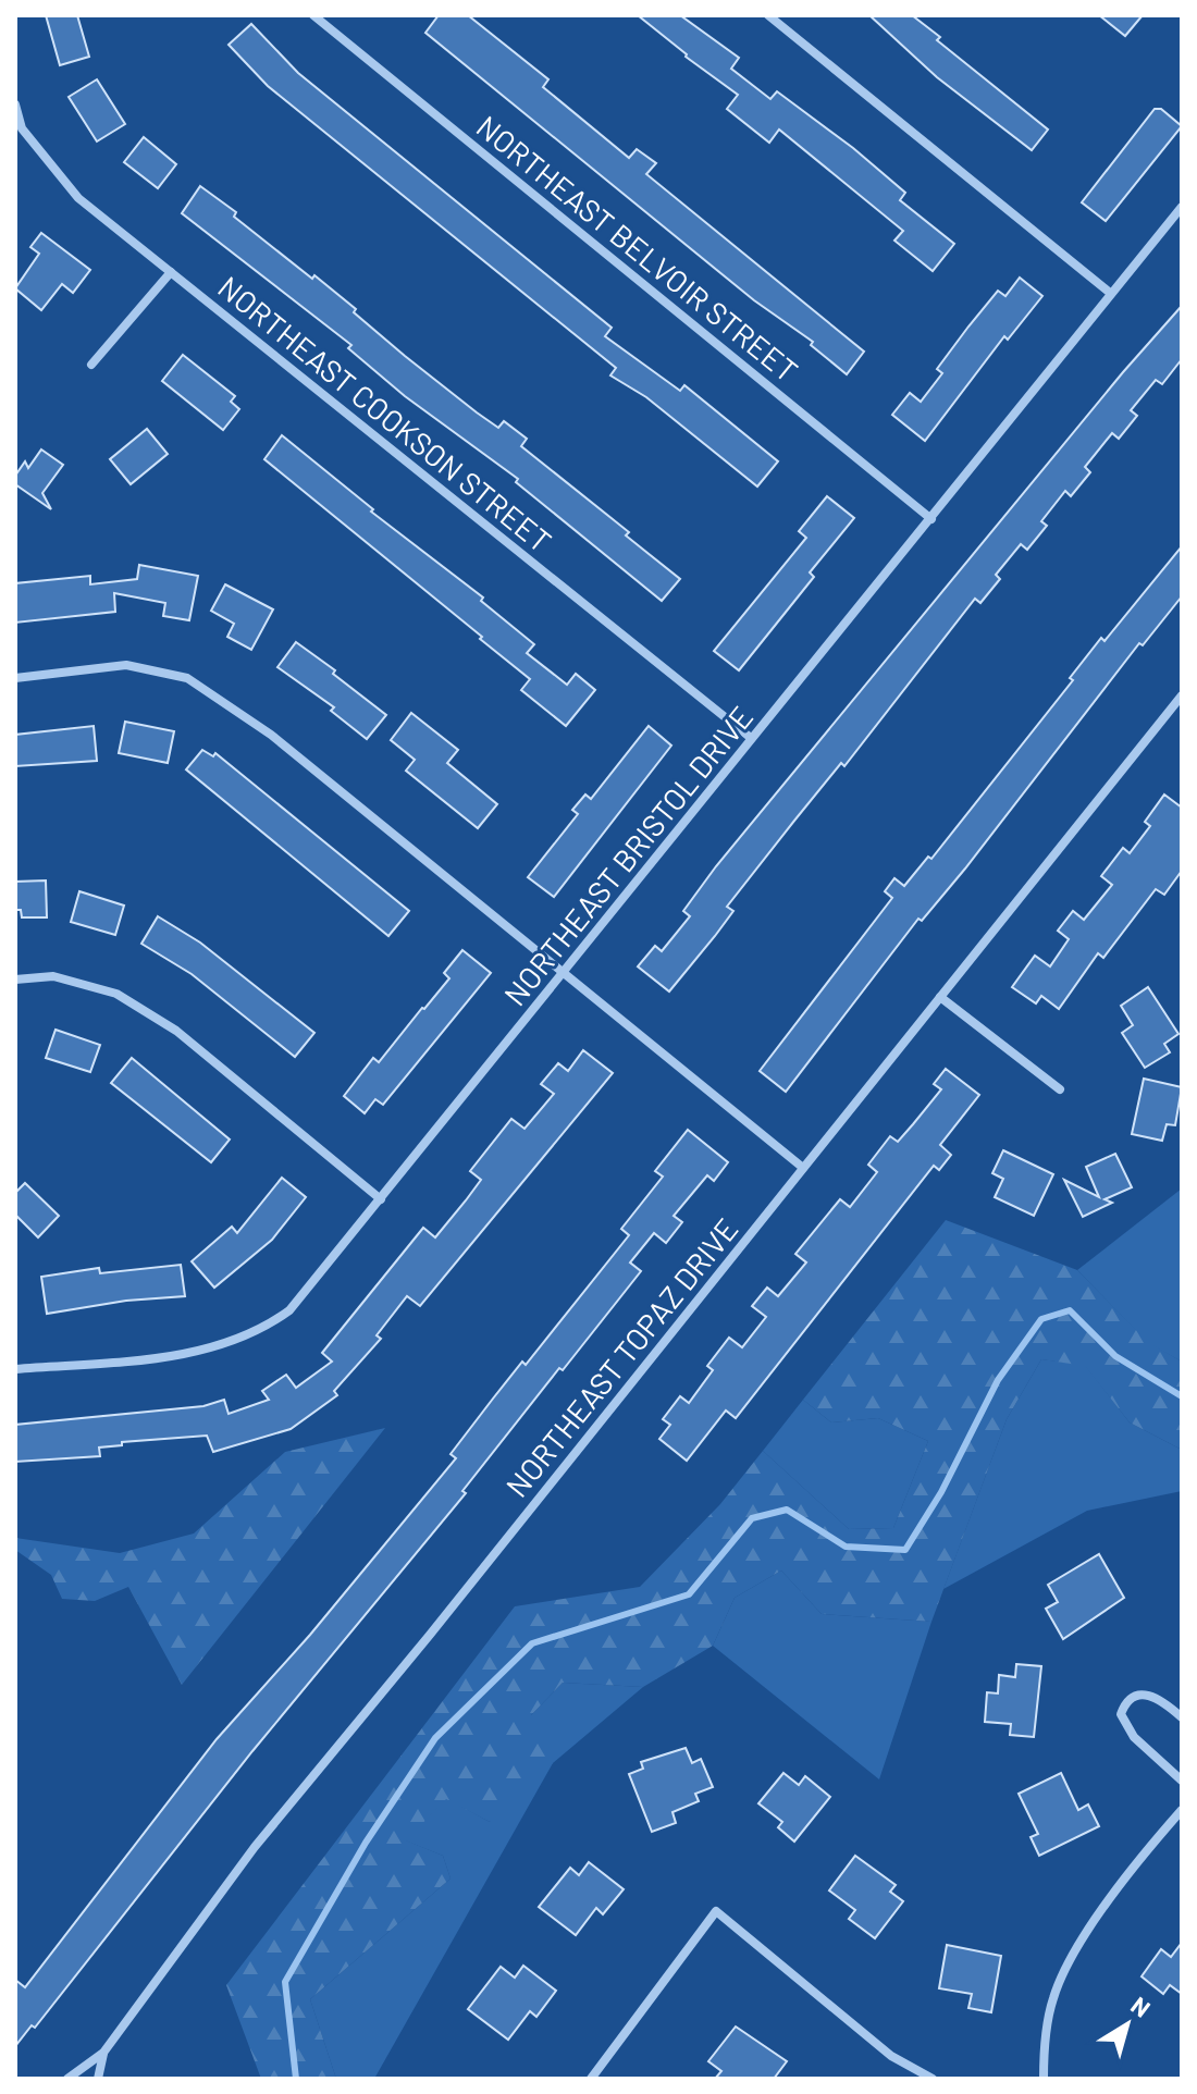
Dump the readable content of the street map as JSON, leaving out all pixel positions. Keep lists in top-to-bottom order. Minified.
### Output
{"streets":{"street":["NORTHEAST BELVOIR STREET","NORTHEAST COOKSON STREET","NORTHEAST BRISTOL DRIVE","NORTHEAST TOPAZ DRIVE"]},"crossings":[["NORTHEAST BELVOIR STREET","NORTHEAST BRISTOL DRIVE"],["NORTHEAST COOKSON STREET","NORTHEAST BRISTOL DRIVE"]],"north":"top right"}
